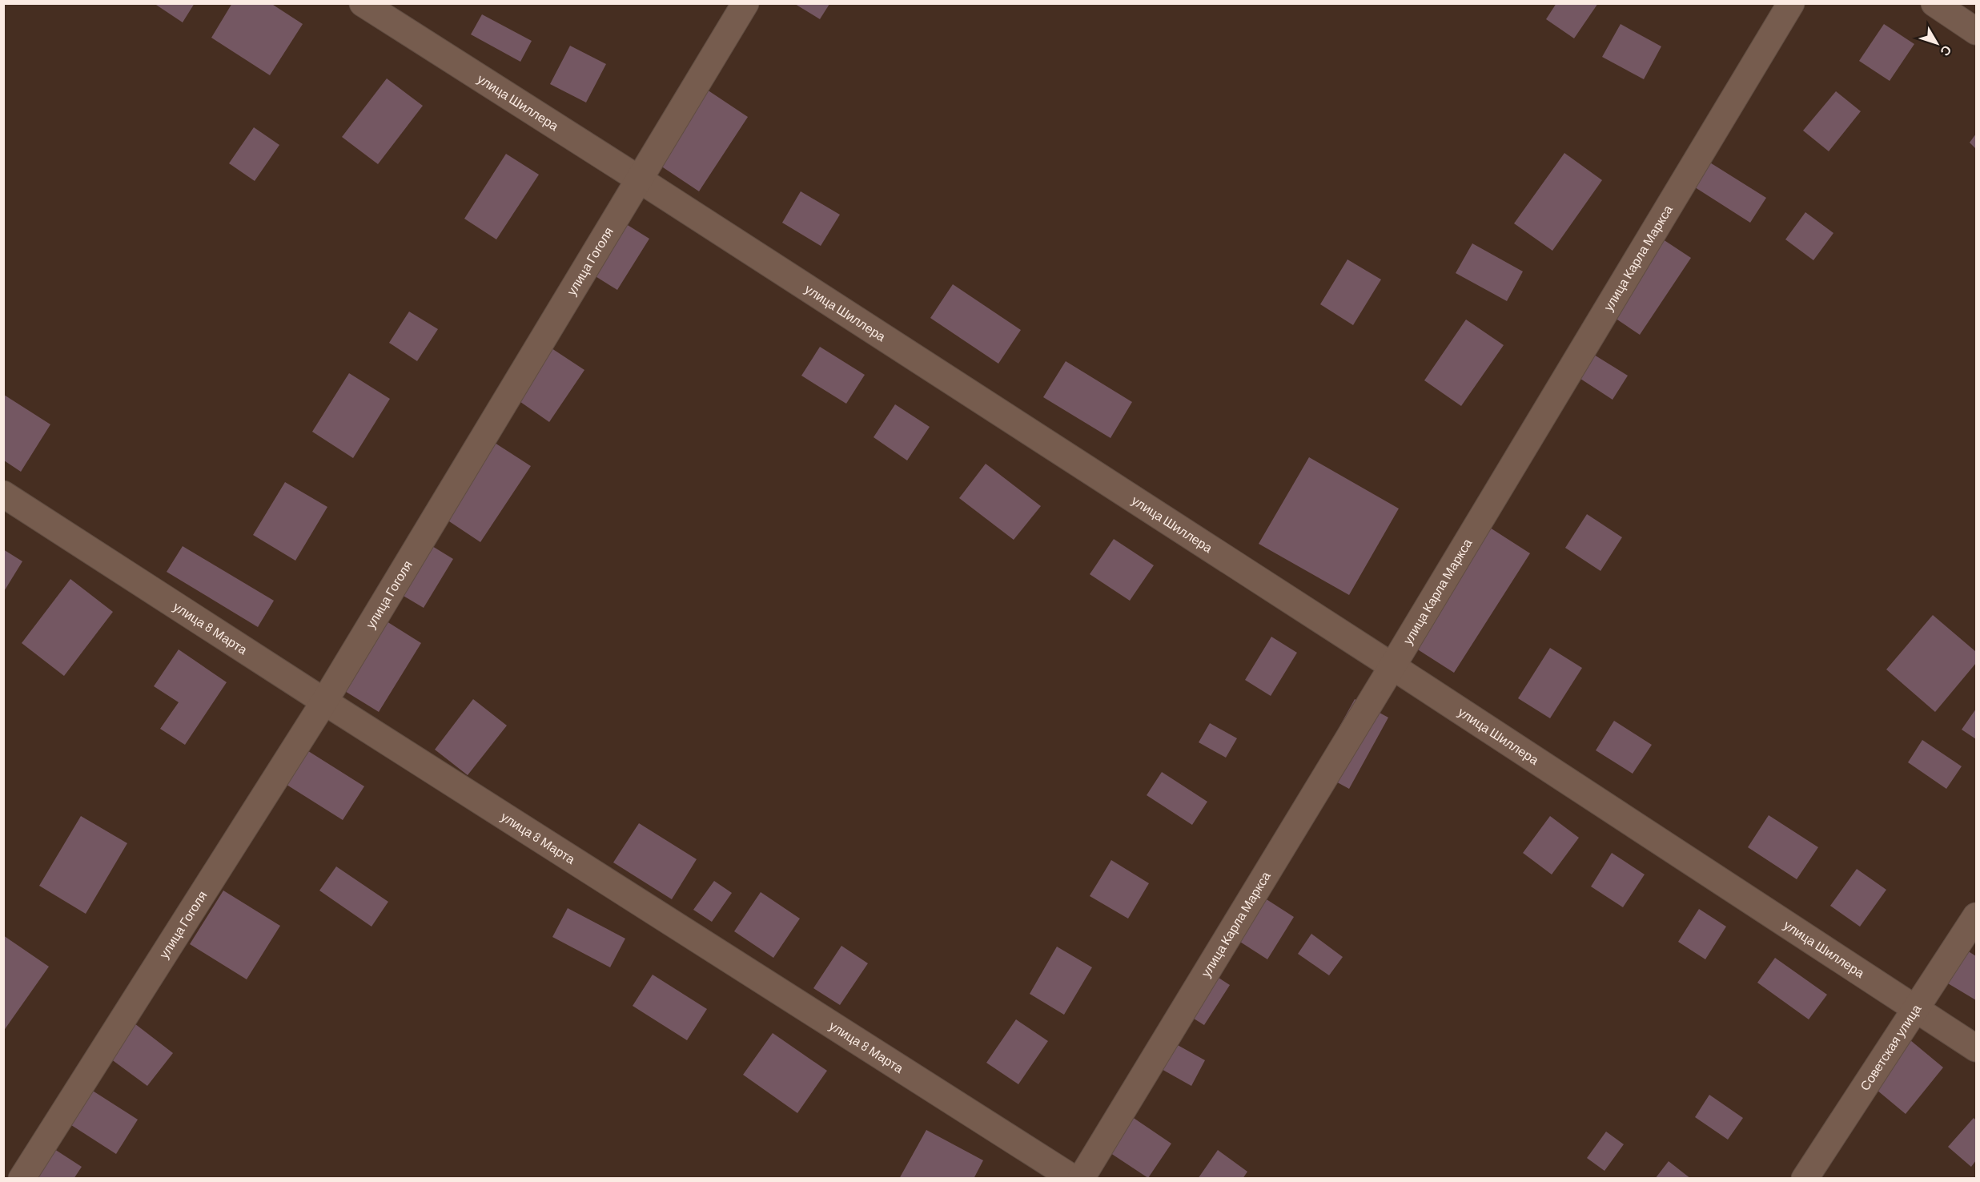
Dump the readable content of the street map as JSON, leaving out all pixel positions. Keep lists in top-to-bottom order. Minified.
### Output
{"streets":{"street":["улица Шиллера","улица Карла Маркса","улица Гоголя","улица 8 Марта","Советская улица"]},"crossings":[["улица Шиллера","улица Карла Маркса"],["улица Шиллера","улица Гоголя"],["улица Шиллера","Советская улица"],["улица Гоголя","улица 8 Марта"]],"north":"bottom right"}
